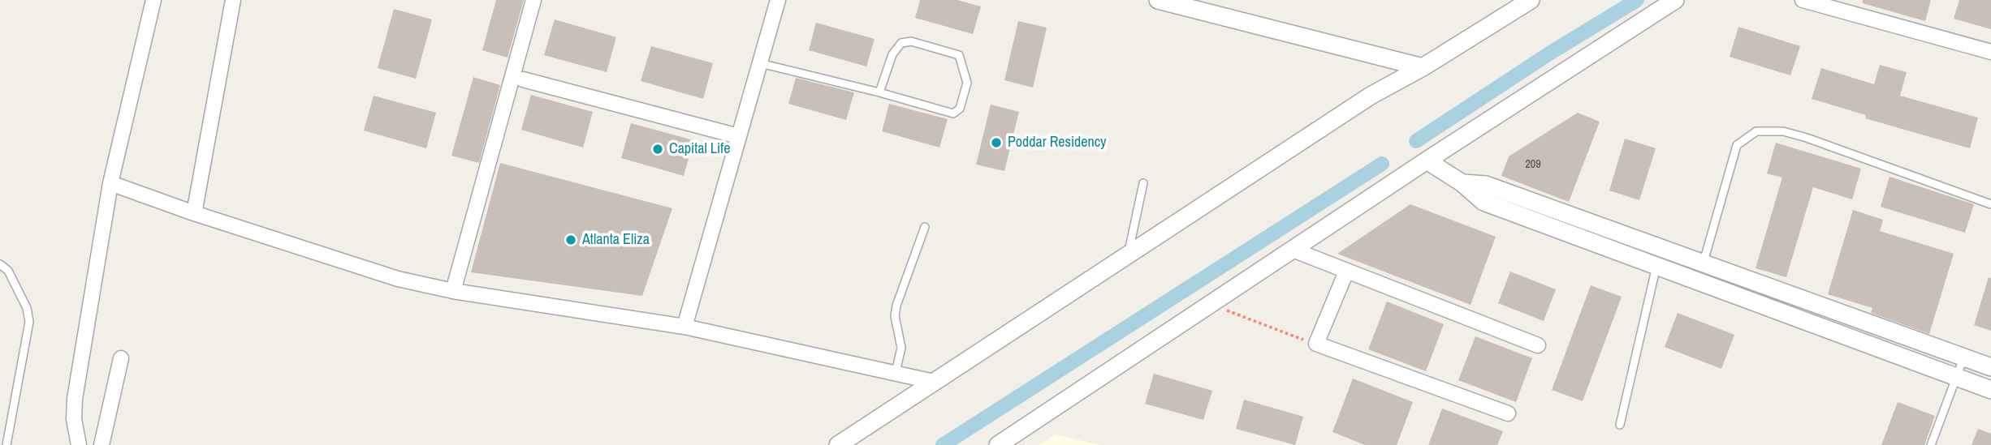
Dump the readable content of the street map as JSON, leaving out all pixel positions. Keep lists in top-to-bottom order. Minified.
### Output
{"places":["Poddar Residency","Capital Life","Atlanta Eliza"],"house_numbers":["209"]}
